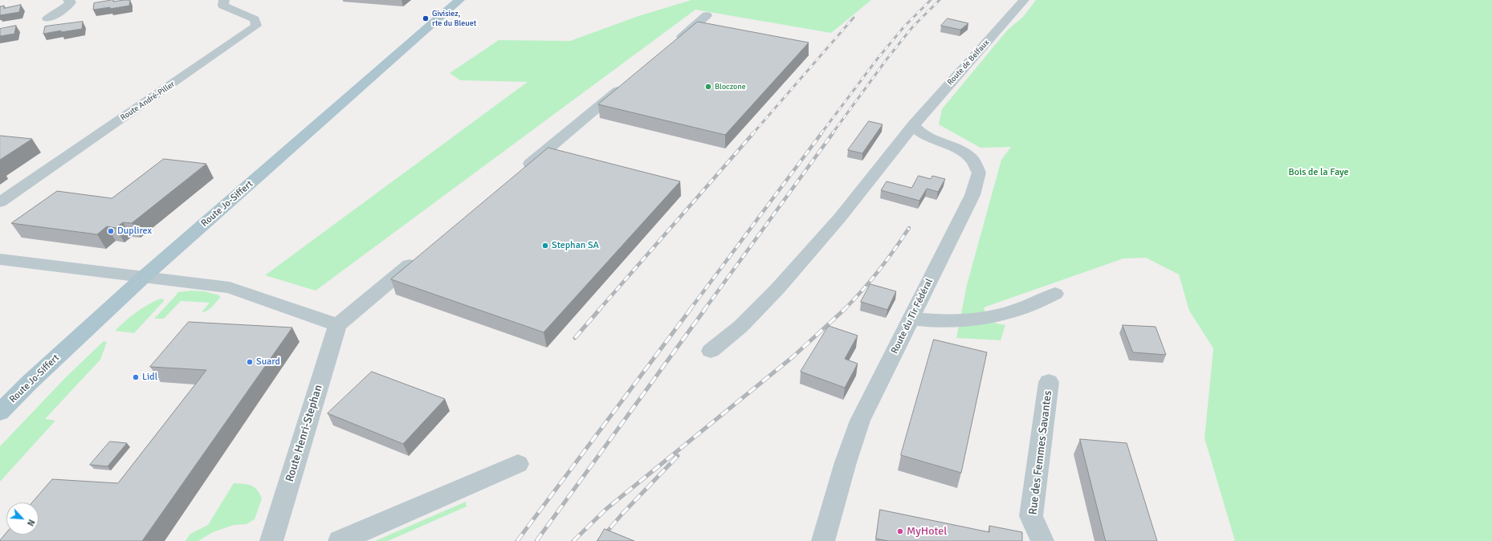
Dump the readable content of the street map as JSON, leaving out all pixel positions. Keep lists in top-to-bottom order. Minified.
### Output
{"streets":{"main road":["Route Jo-Siffert"],"street":["Route de Belfaux","Route André-Piller","Route du Tir Fédéral","Route Henri-Stephan","Rue des Femmes Savantes"]},"crossings":[["Route de Belfaux","Route du Tir Fédéral"]],"parks":["Bois de la Faye"],"places":["Givisiez, rte du Bleuet","Bloczone","Duplirex","Stephan SA","Suard","Lidl","MyHotel"],"north":"bottom right"}
